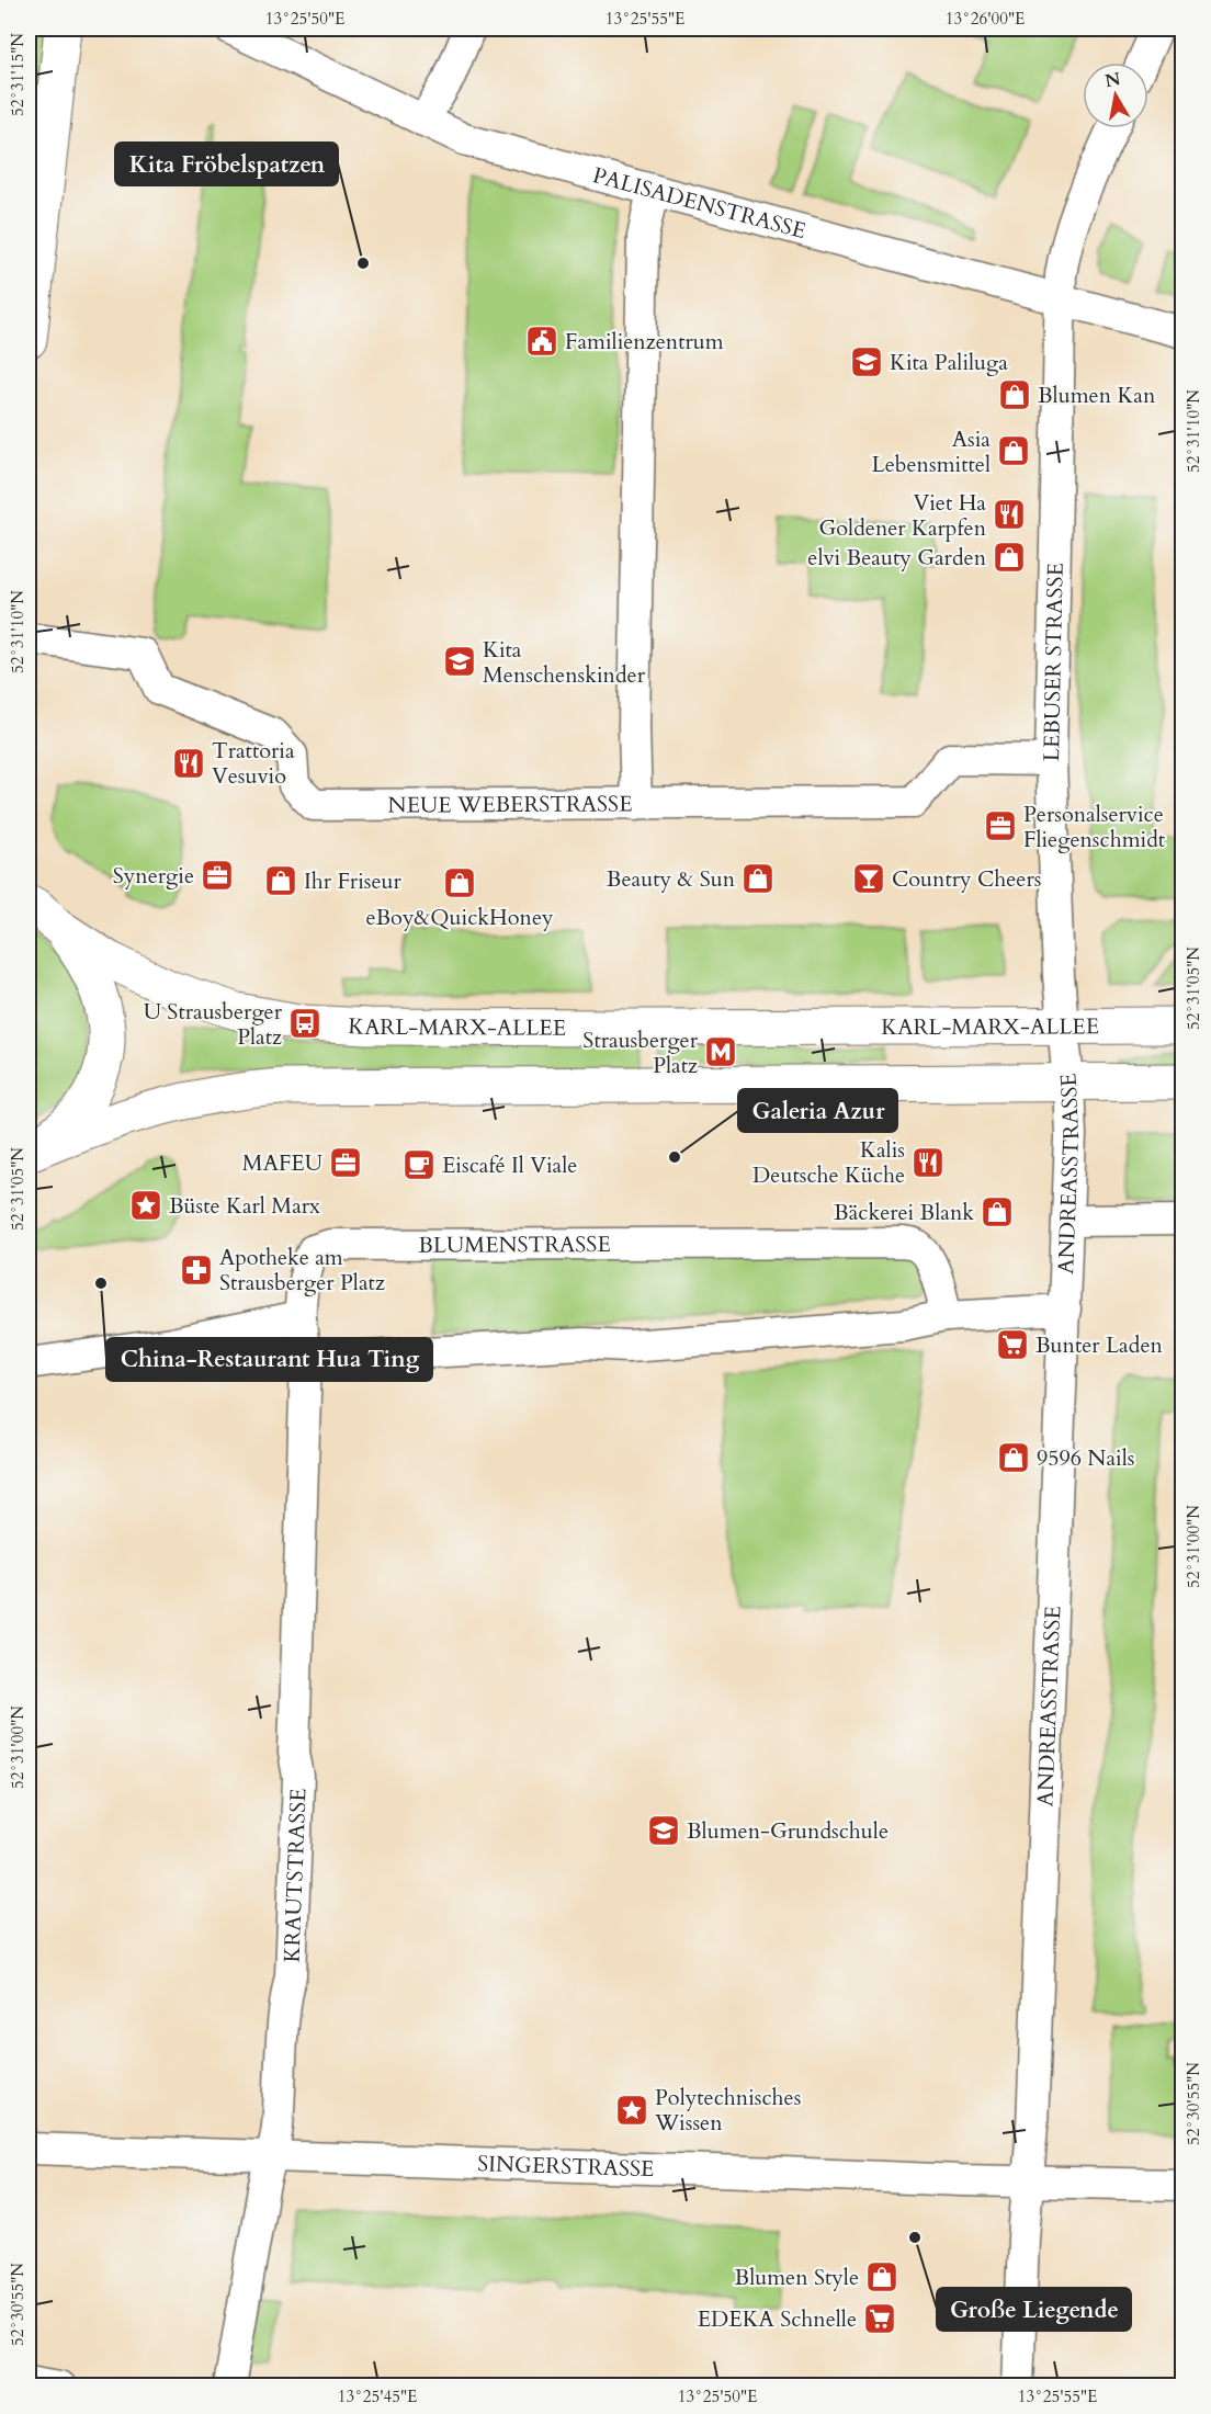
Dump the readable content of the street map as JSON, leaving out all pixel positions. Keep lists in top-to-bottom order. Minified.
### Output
{"streets":{"main road":["KARL-MARX-ALLEE"],"street":["PALISADENSTRASSE","LEBUSER STRASSE","NEUE WEBERSTRASSE","ANDREASSTRASSE","BLUMENSTRASSE","KRAUTSTRASSE","SINGERSTRASSE"]},"crossings":[["PALISADENSTRASSE","LEBUSER STRASSE"],["LEBUSER STRASSE","NEUE WEBERSTRASSE"],["LEBUSER STRASSE","KARL-MARX-ALLEE"],["LEBUSER STRASSE","ANDREASSTRASSE"],["KARL-MARX-ALLEE","ANDREASSTRASSE"],["ANDREASSTRASSE","SINGERSTRASSE"],["BLUMENSTRASSE","KRAUTSTRASSE"],["KRAUTSTRASSE","SINGERSTRASSE"]],"places":{"other":["Kita Fröbelspatzen","Galeria Azur","China-Restaurant Hua Ting","Große Liegende"],"public building":["Familienzentrum"],"school or university":["Kita Paliluga","Kita Menschenskinder","Blumen-Grundschule"],"shop":["Blumen Kan","Asia Lebensmittel","elvi Beauty Garden","Beauty & Sun","Ihr Friseur","eBoy&QuickHoney","Bäckerei Blank","9596 Nails","Blumen Style"],"restaurant":["Viet Ha Goldener Karpfen","Trattoria Vesuvio","Kalis Deutsche Küche"],"office":["Personalservice Fliegenschmidt","Synergie","MAFEU"],"bar":["Country Cheers"],"bus stop":["U Strausberger Platz"],"metro station":["Strausberger Platz"],"cafe":["Eiscafé Il Viale"],"place":["Büste Karl Marx","Polytechnisches Wissen"],"pharmacy":["Apotheke am Strausberger Platz"],"supermarket":["Bunter Laden","EDEKA Schnelle"]},"north":"top","coordinates":["13°25'50\"E","13°25'55\"E","13°26'00\"E","52°31'15\"N","52°31'10\"N","52°31'05\"N","52°31'00\"N","52°30'55\"N","13°25'45\"E"]}
